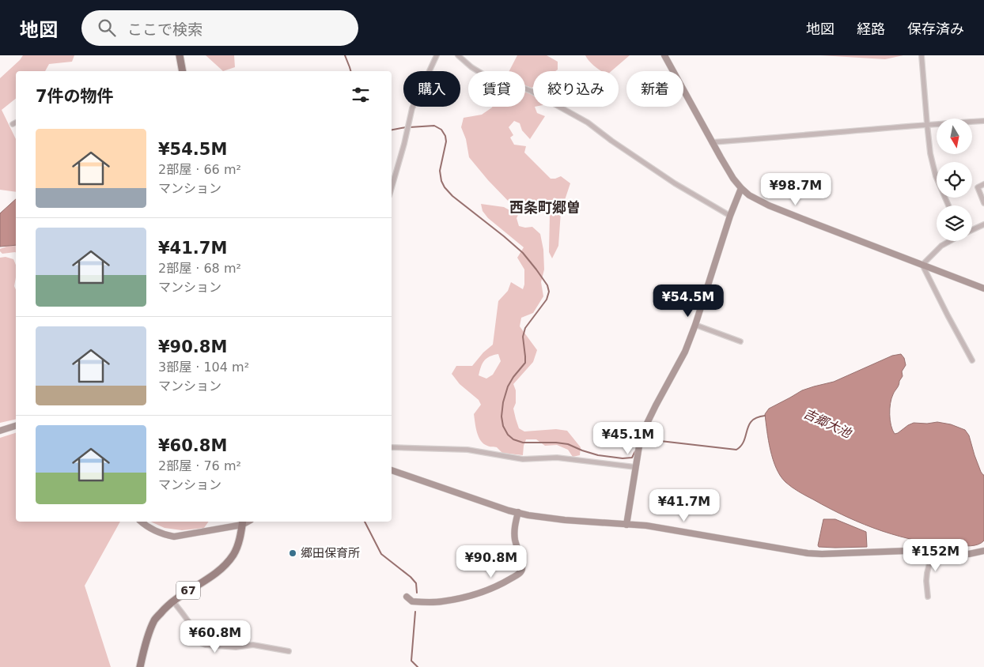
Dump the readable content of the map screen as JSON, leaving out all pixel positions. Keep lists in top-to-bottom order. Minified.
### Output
{"streets":{"main road":["67"]},"districts":["西条町郷曽"],"water":["吉郷大池"],"places":["郷田保育所"],"north":"bottom","page":{"header":"地図","search":"ここで検索","nav":["地図","経路","保存済み"],"chip":["購入","賃貸","絞り込み","新着"],"heading":"7件の物件","list":[{"name":"¥54.5M","note":"2部屋 · 66 m² · マンション"},{"name":"¥41.7M","note":"2部屋 · 68 m² · マンション"},{"name":"¥90.8M","note":"3部屋 · 104 m² · マンション"},{"name":"¥60.8M","note":"2部屋 · 76 m² · マンション"}],"price":["¥98.7M","¥54.5M","¥45.1M","¥41.7M","¥152M","¥90.8M","¥60.8M"]}}
